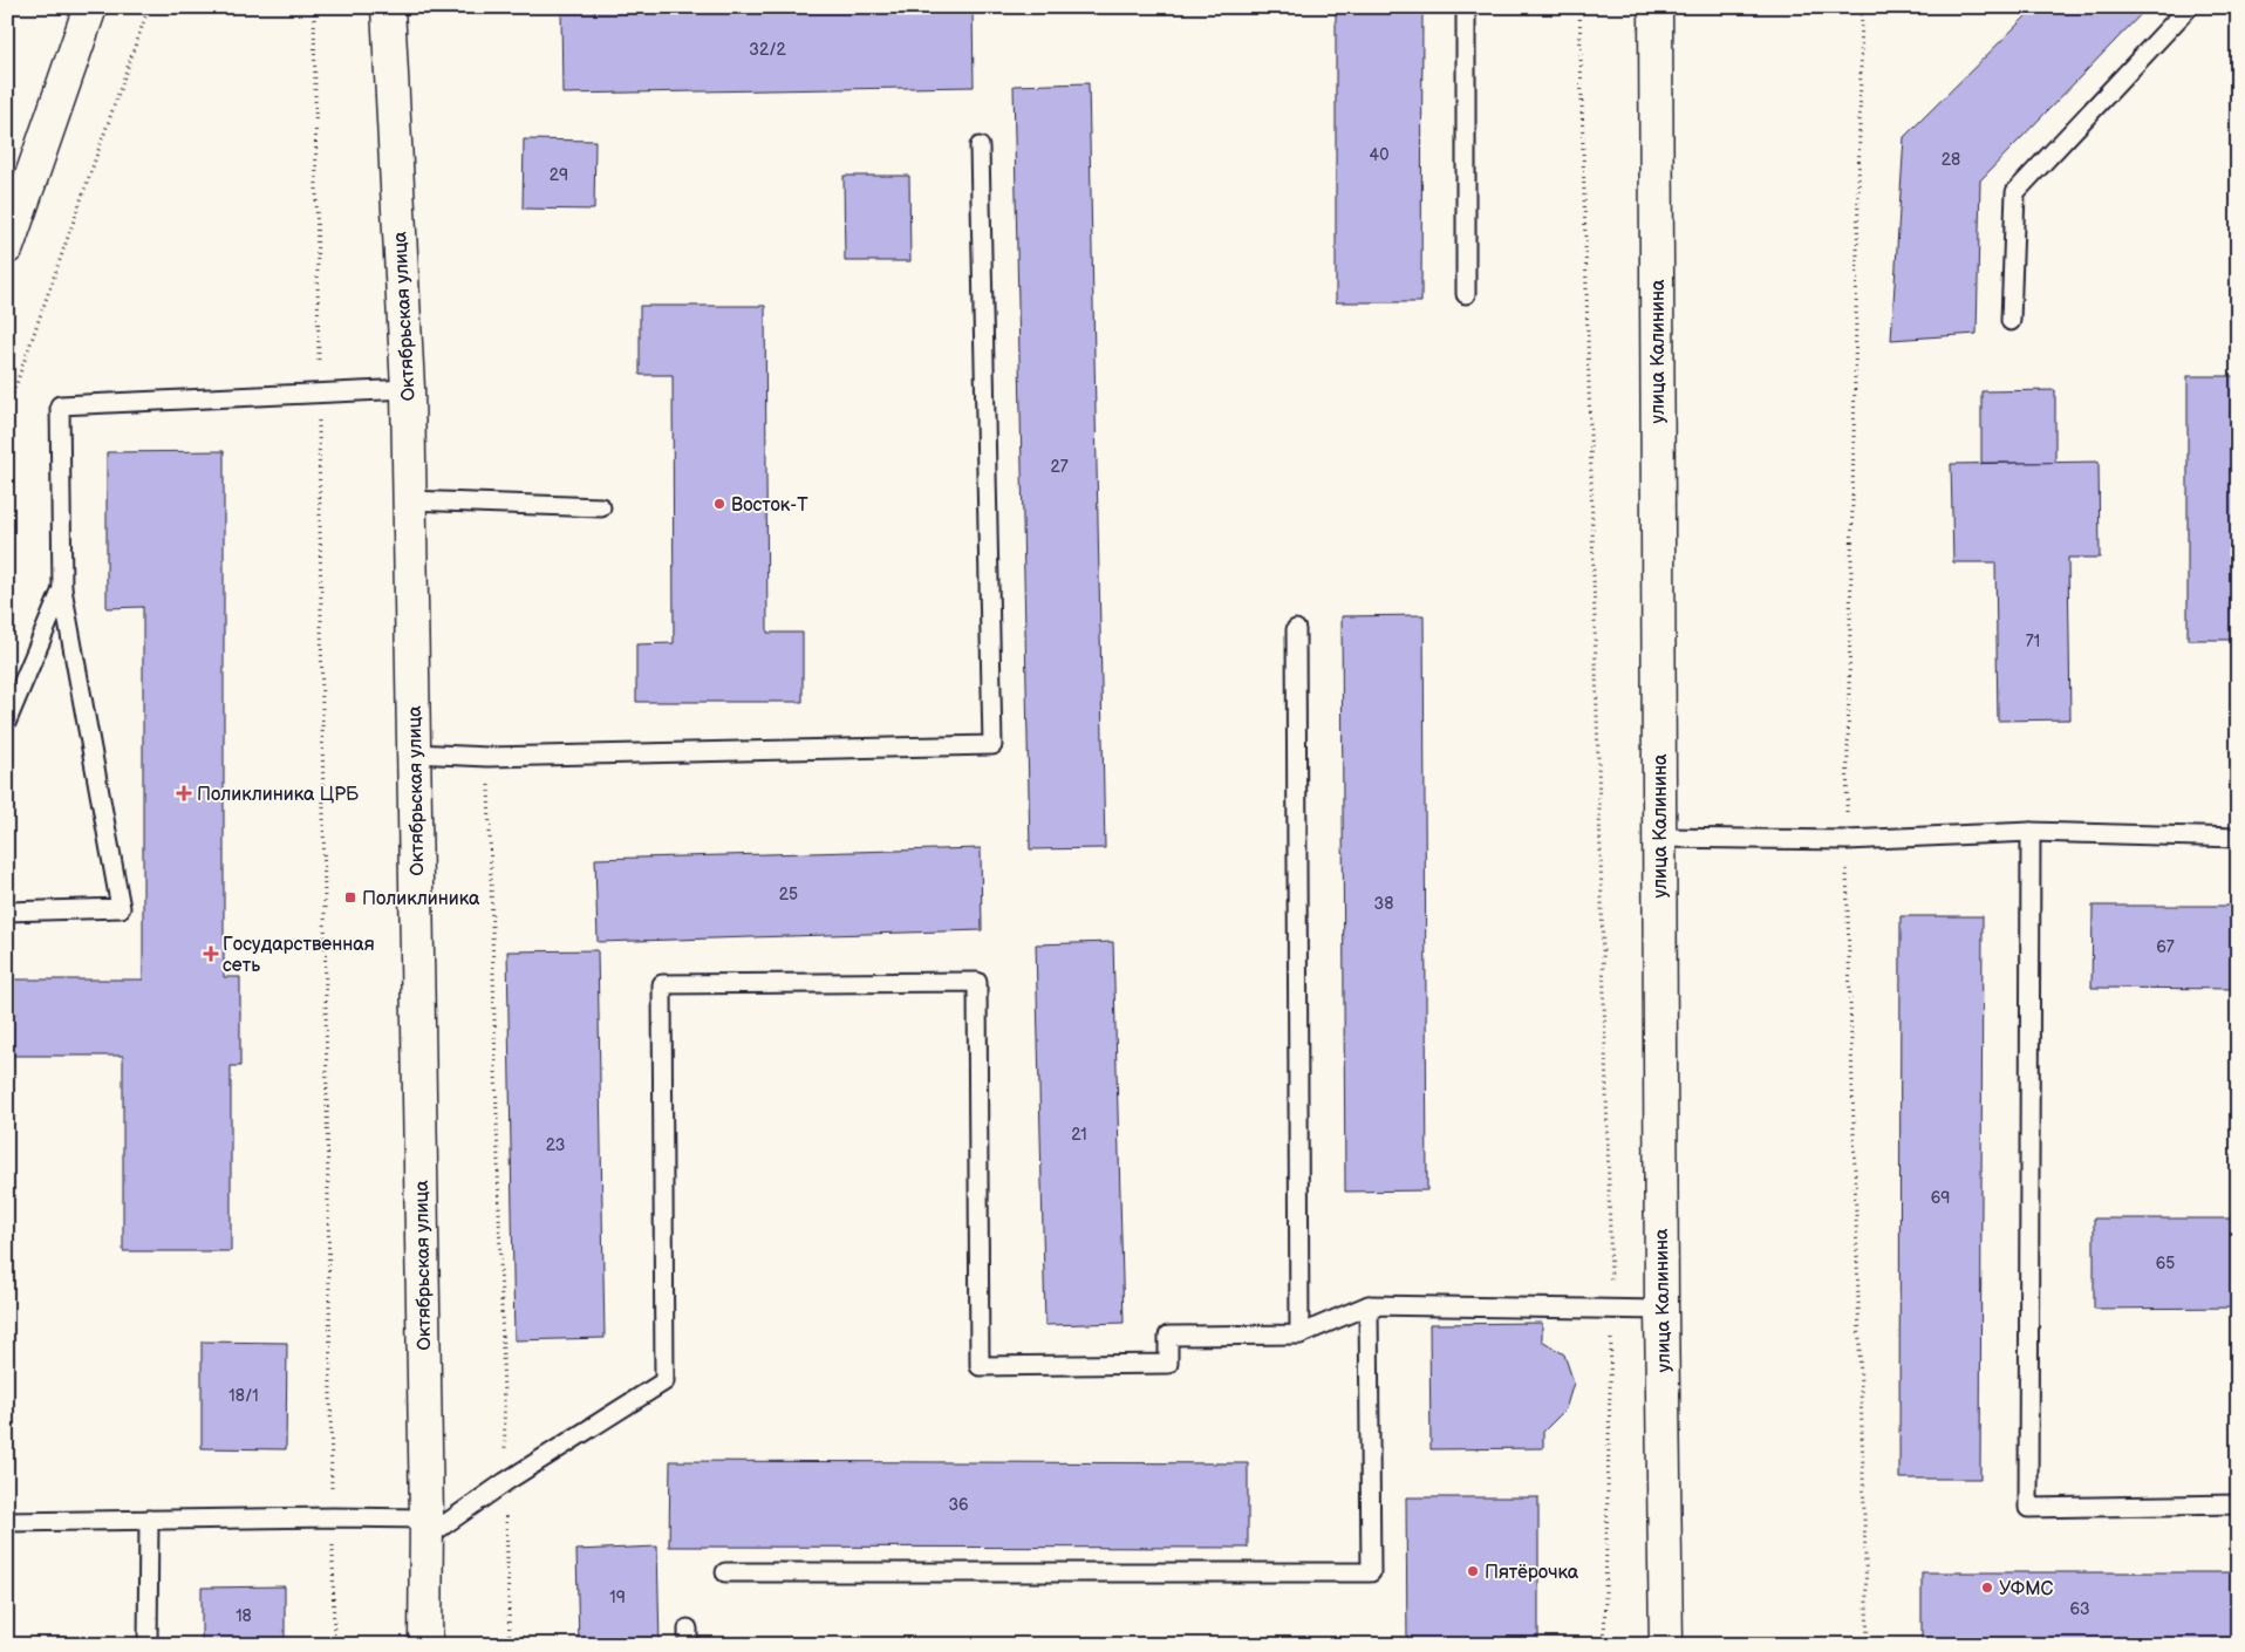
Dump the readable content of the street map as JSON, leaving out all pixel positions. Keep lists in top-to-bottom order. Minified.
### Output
{"streets":{"street":["Октябрьская улица","улица Калинина"]},"places":{"other":["Восток-Т","Пятёрочка","УФМС"],"health":["Поликлиника ЦРБ","Государственная сеть"],"transit":["Поликлиника"]},"house_numbers":["32/2","40","28","29","27","71","25","38","67","21","23","69","65","18/1","36","19","63","18"]}
